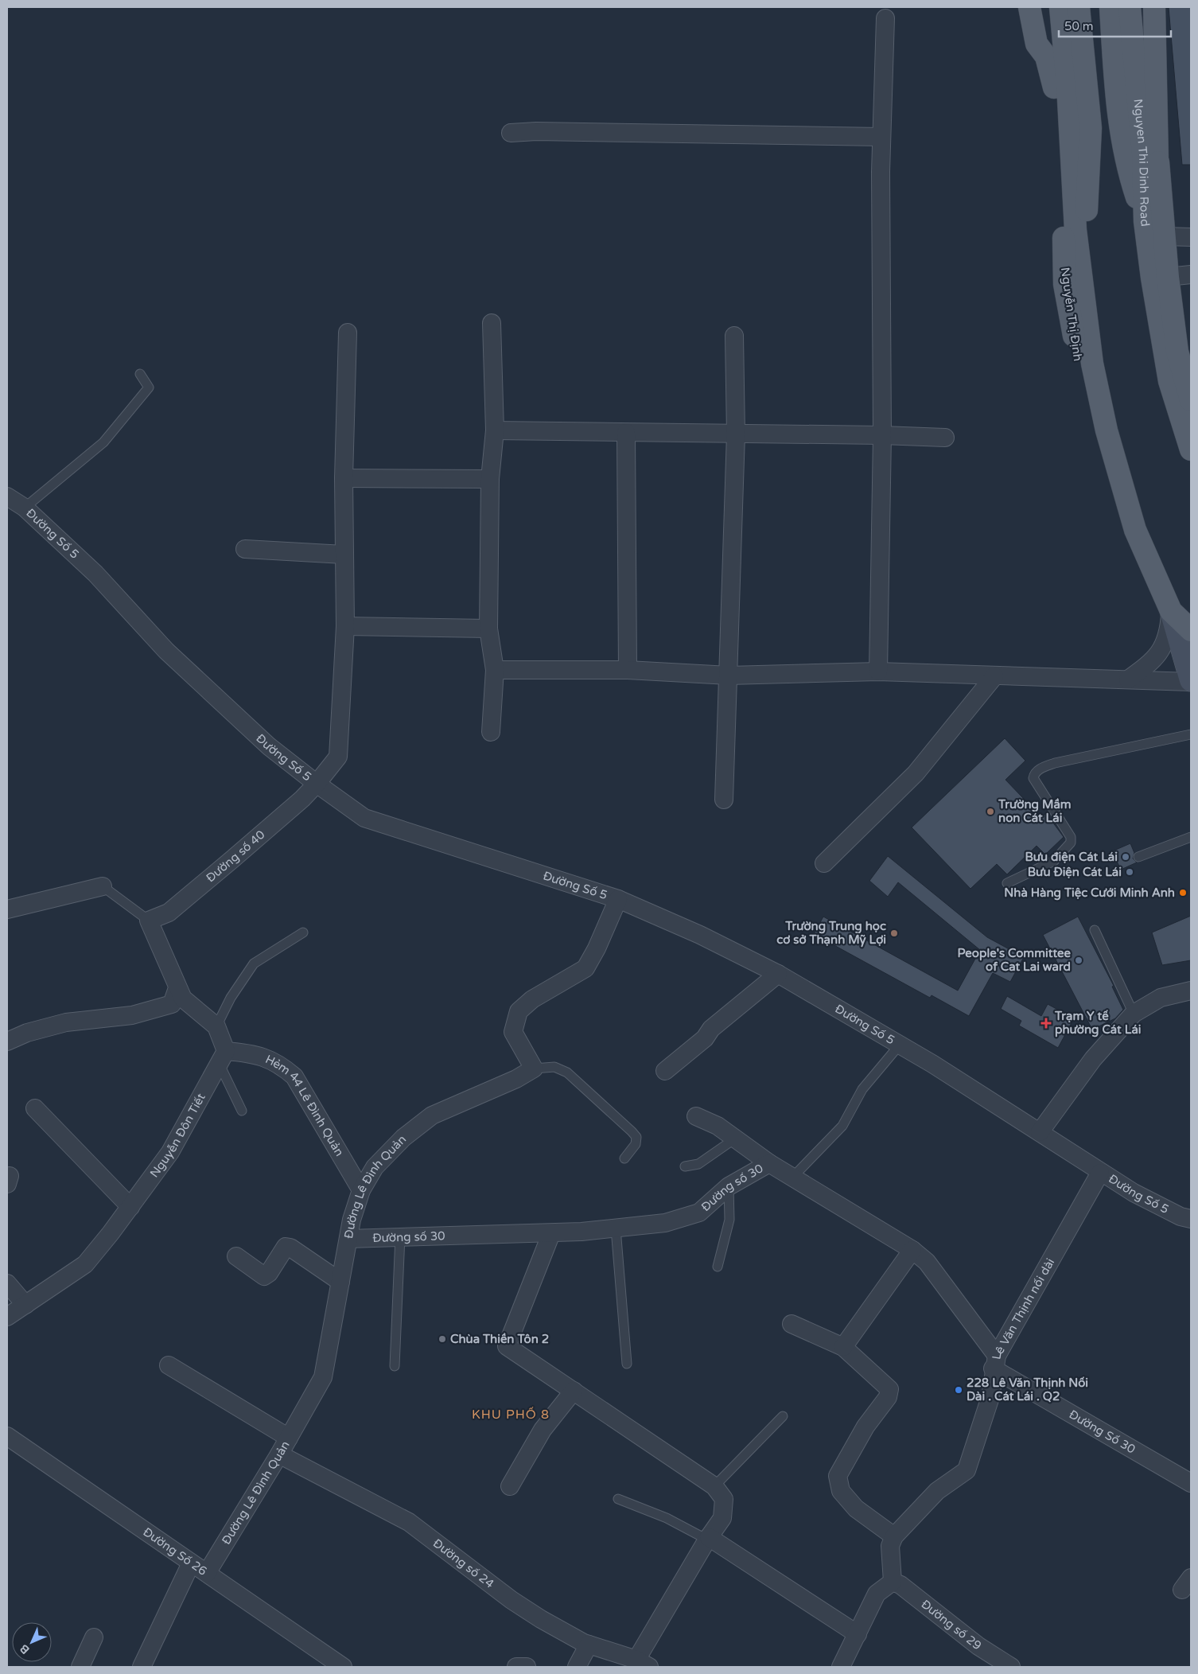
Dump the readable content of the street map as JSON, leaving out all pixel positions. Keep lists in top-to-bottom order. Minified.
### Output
{"streets":{"main road":["Nguyen Thi Dinh Road","Nguyễn Thị Định"],"street":["Đường Số 5","Đường số 40","Hẻm 44 Lê Đình Quản","Nguyễn Đôn Tiết","Đường số 30","Đường Lê Đình Quản","Lê Văn Thịnh nối dài","Đường Số 30","Đường Số 26","Đường số 24","Đường số 29"]},"crossings":[["Đường Số 5","Đường số 40"],["Đường Số 5","Lê Văn Thịnh nối dài"],["Hẻm 44 Lê Đình Quản","Nguyễn Đôn Tiết"],["Hẻm 44 Lê Đình Quản","Đường Lê Đình Quản"],["Đường số 30","Đường Lê Đình Quản"],["Đường số 30","Lê Văn Thịnh nối dài"],["Đường số 30","Đường Số 30"],["Đường Lê Đình Quản","Đường Số 26"],["Đường Lê Đình Quản","Đường số 24"],["Lê Văn Thịnh nối dài","Đường Số 30"]],"districts":["KHU PHỐ 8"],"places":{"other":["Trường Mầm non Cát Lái","Bưu điện Cát Lái","Bưu Điện Cát Lái","Nhà Hàng Tiệc Cưới Minh Anh","Trường Trung học cơ sở Thạnh Mỹ Lợi","People's Committee of Cat Lai ward","Chùa Thiền Tôn 2","228 Lê Văn Thịnh Nối Dài . Cát Lái . Q2"],"health":["Trạm Y tế phường Cát Lái"]},"scale_bar":"50 m","north":"bottom left"}
